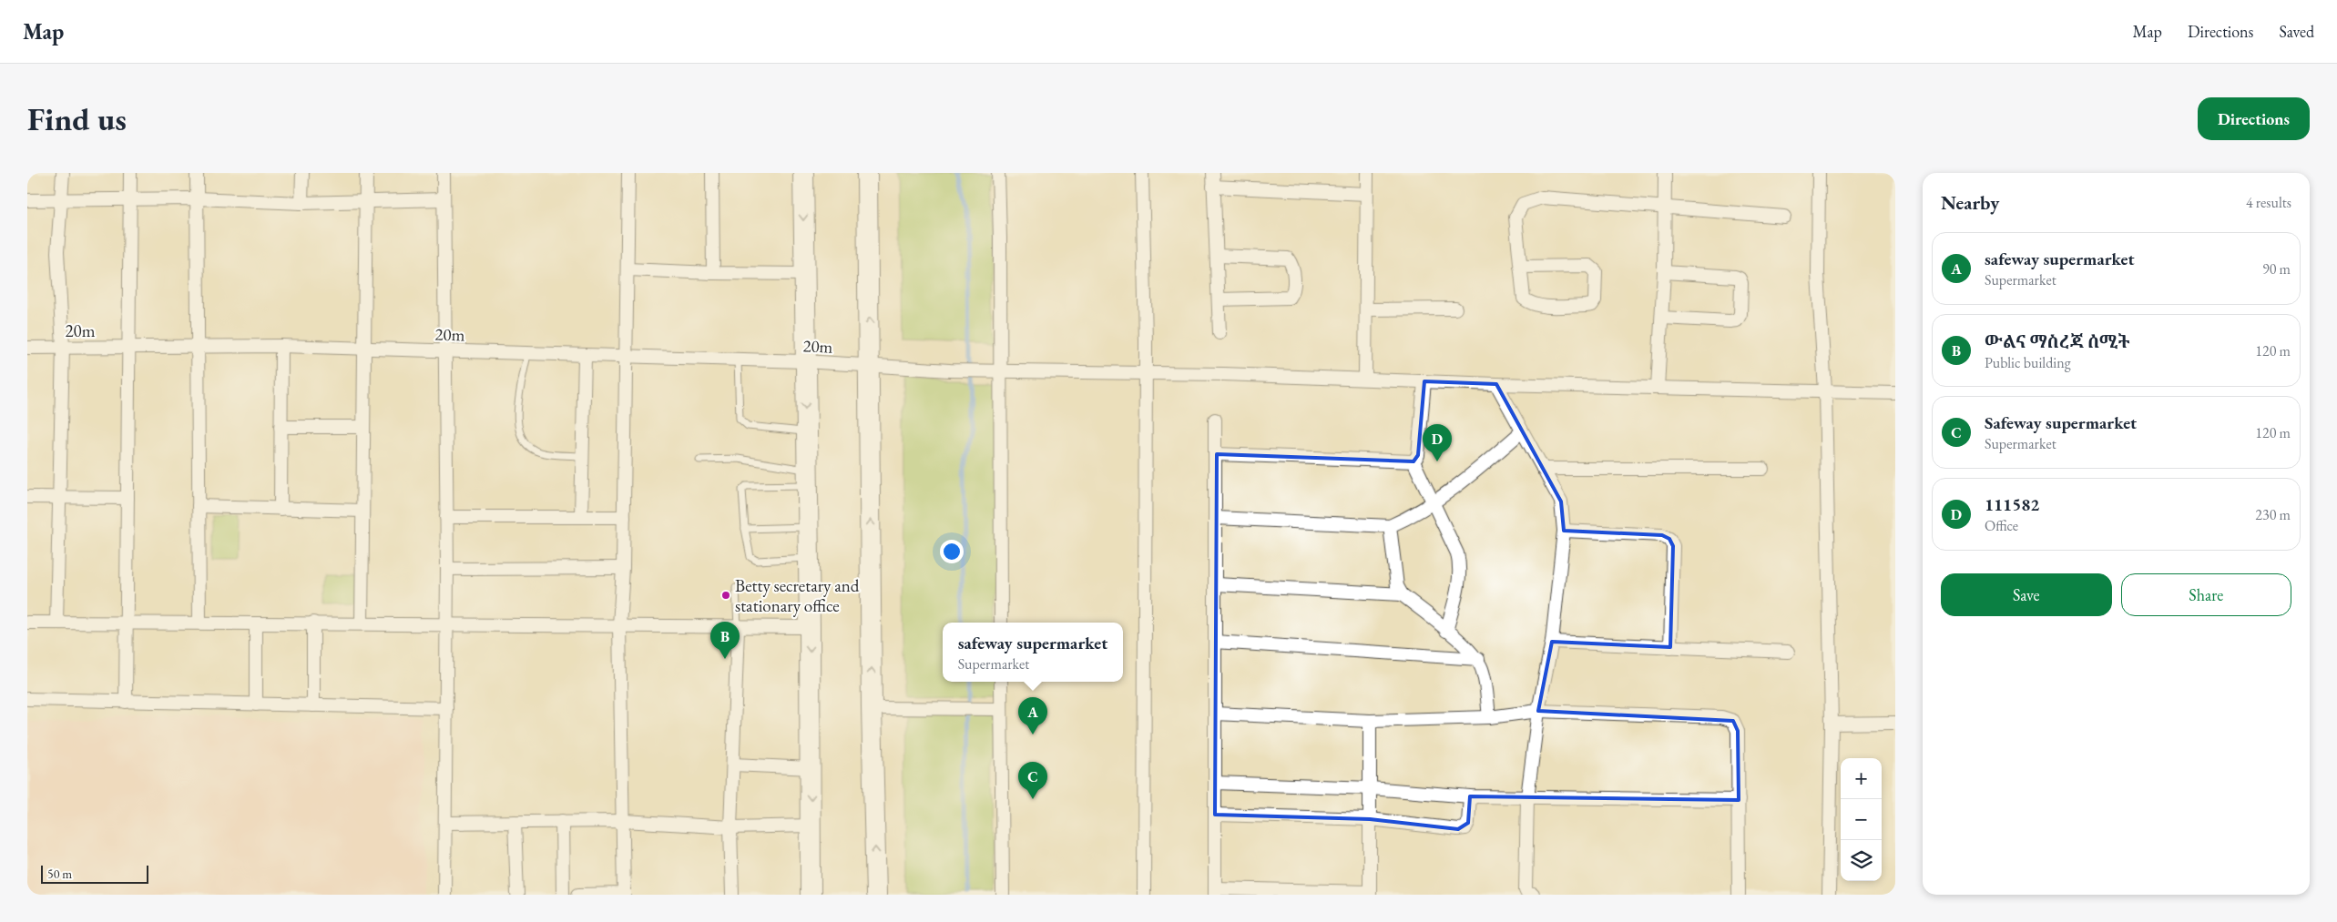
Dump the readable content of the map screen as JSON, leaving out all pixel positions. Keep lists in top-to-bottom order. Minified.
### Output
{"streets":{"street":["20m"]},"places":["Betty secretary and stationary office"],"scale_bar":"50 m","page":{"header":"Map","nav":["Map","Directions","Saved"],"buttons":["Directions",["Save","Share"]],"title":"Find us","heading":["Nearby","4 results"],"list":[{"mark":"A","name":"safeway supermarket","note":"Supermarket","value":"90 m"},{"mark":"B","name":"ውልና ማስረጃ ሰሚት","note":"Public building","value":"120 m"},{"mark":"C","name":"Safeway supermarket","note":"Supermarket","value":"120 m"},{"mark":"D","name":"111582","note":"Office","value":"230 m"}],"pins":["D","B","A","C"],"popup":["safeway supermarket","Supermarket"],"map_buttons":["+","−"],"scale":"50 m"}}
